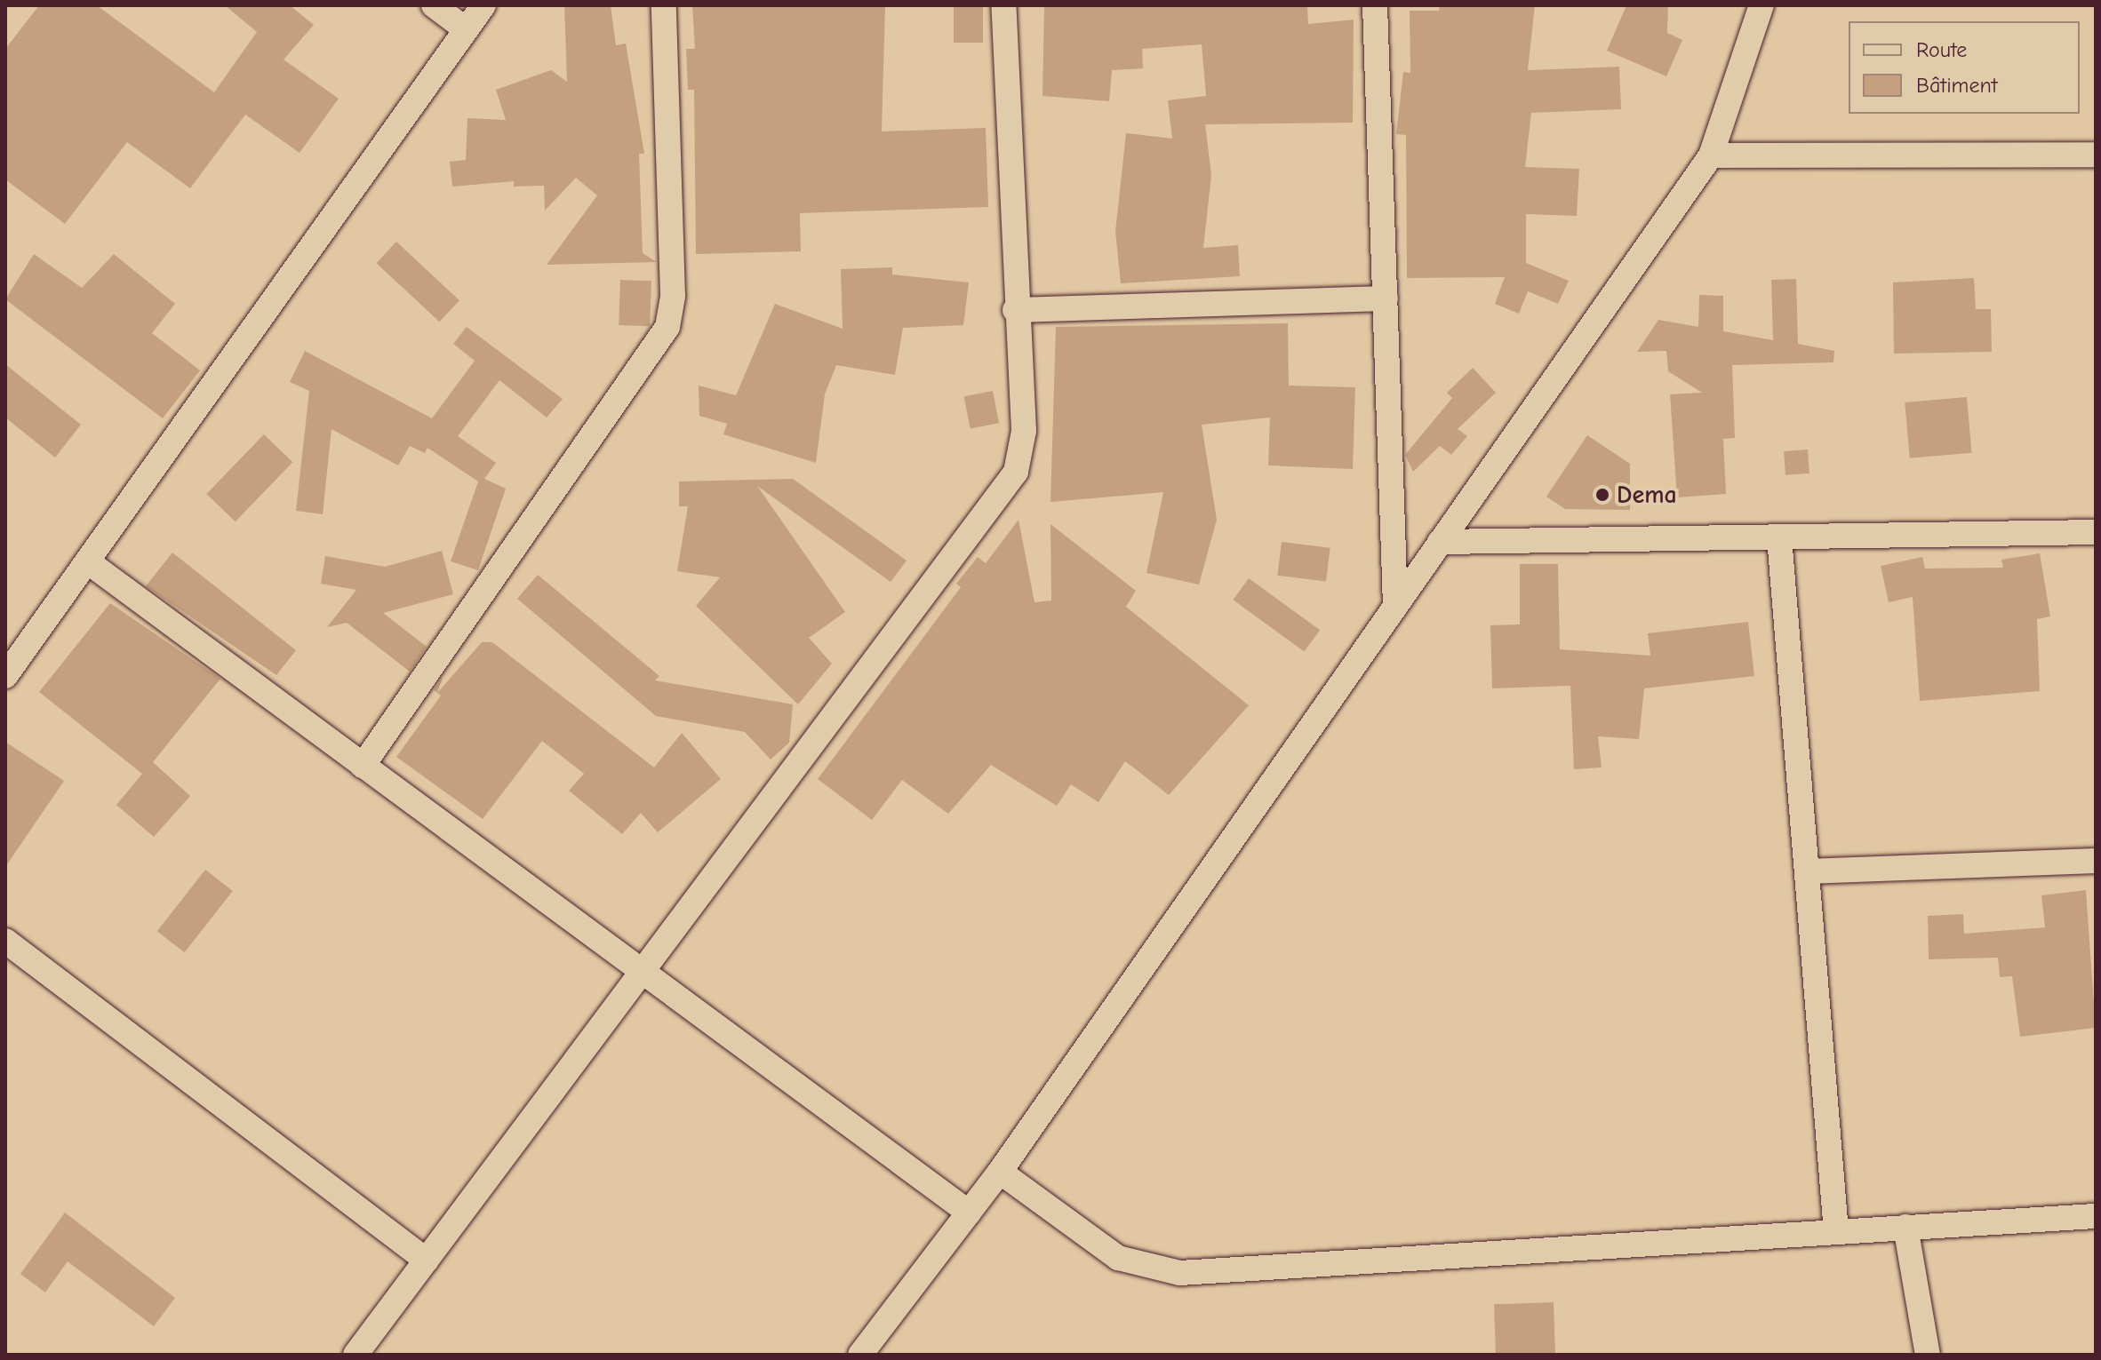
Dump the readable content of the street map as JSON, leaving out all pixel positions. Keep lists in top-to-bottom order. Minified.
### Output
{"places":["Dema"],"legend":["Route","Bâtiment"]}
